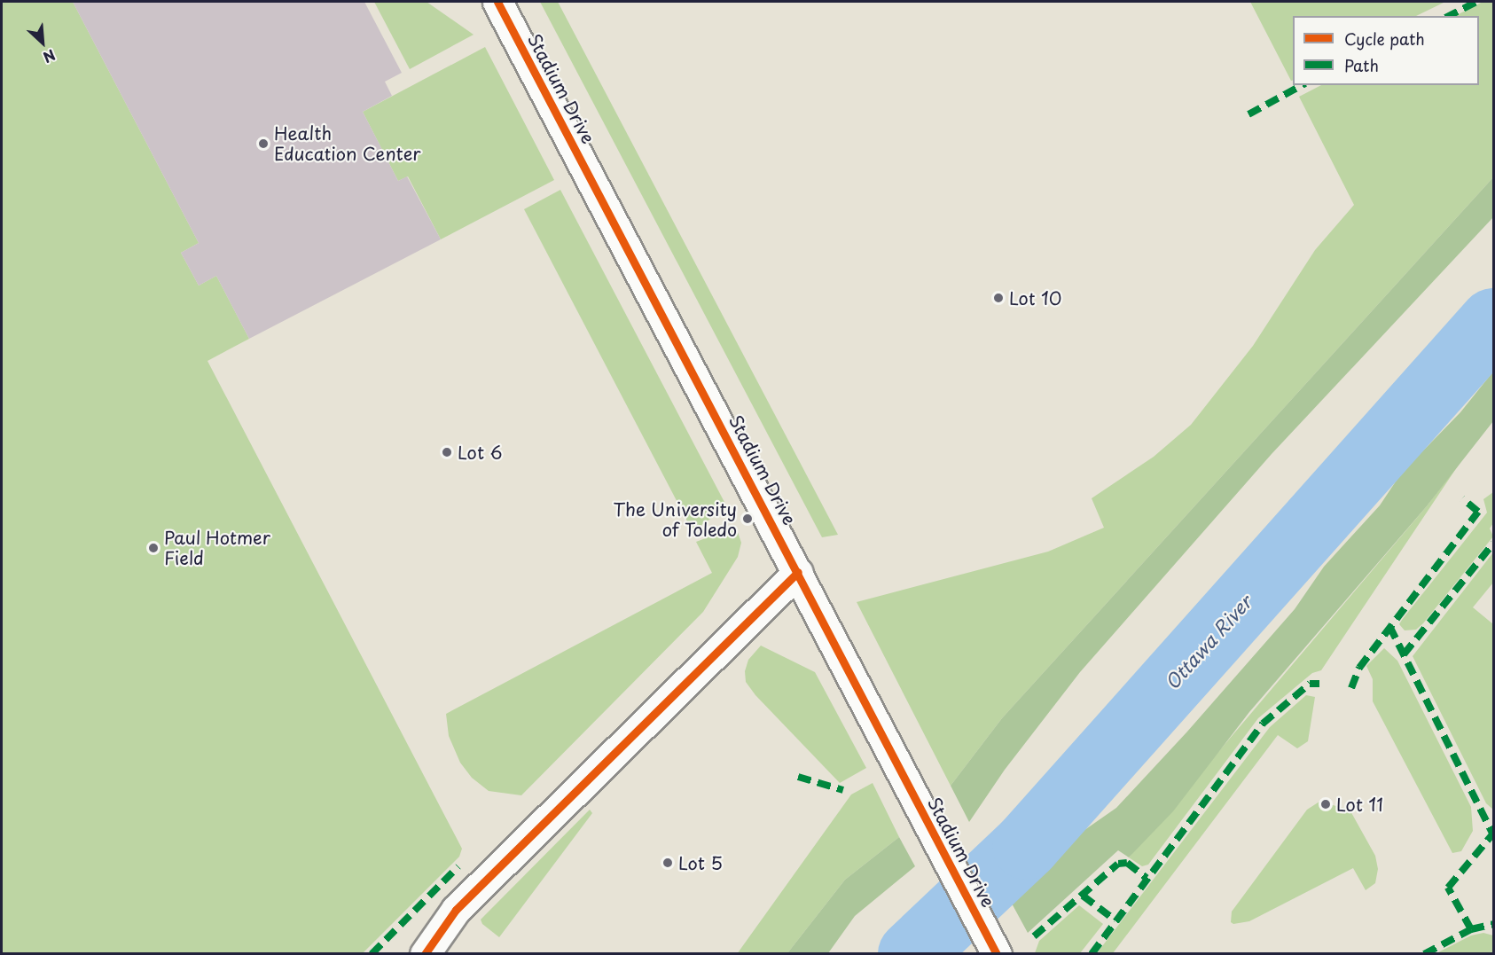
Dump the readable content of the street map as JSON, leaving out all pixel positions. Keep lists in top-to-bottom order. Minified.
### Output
{"streets":{"street":["Stadium Drive"]},"water":["Ottawa River"],"places":["Health Education Center","Lot 10","Lot 6","The University of Toledo","Paul Hotmer Field","Lot 11","Lot 5"],"legend":["Cycle path","Path"],"north":"bottom right"}
